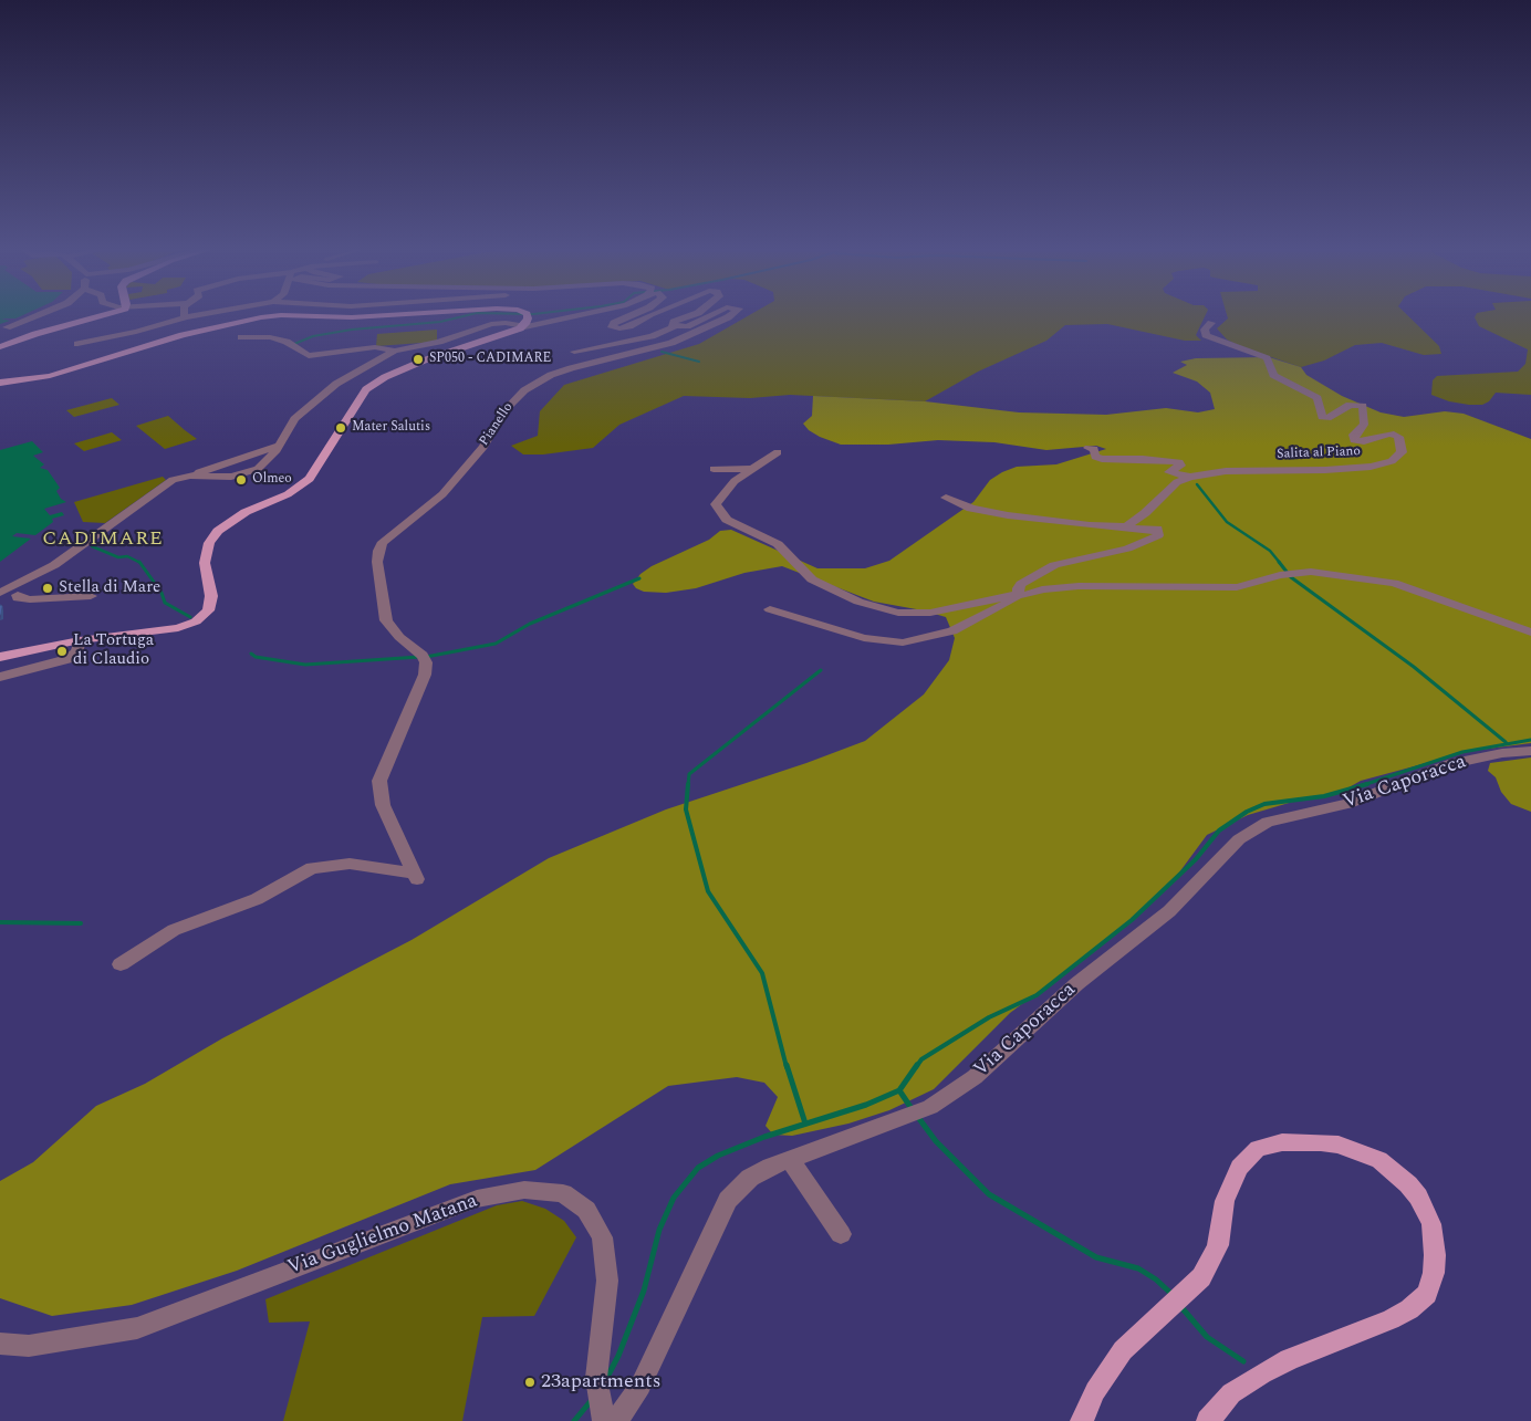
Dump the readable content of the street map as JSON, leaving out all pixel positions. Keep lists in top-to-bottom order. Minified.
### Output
{"streets":{"street":["Pianello","Salita al Piano","Via Caporacca","Via Guglielmo Matana"]},"districts":["CADIMARE"],"places":["SP050 - CADIMARE","Mater Salutis","Olmeo","Stella di Mare","La Tortuga di Claudio","23apartments"]}
